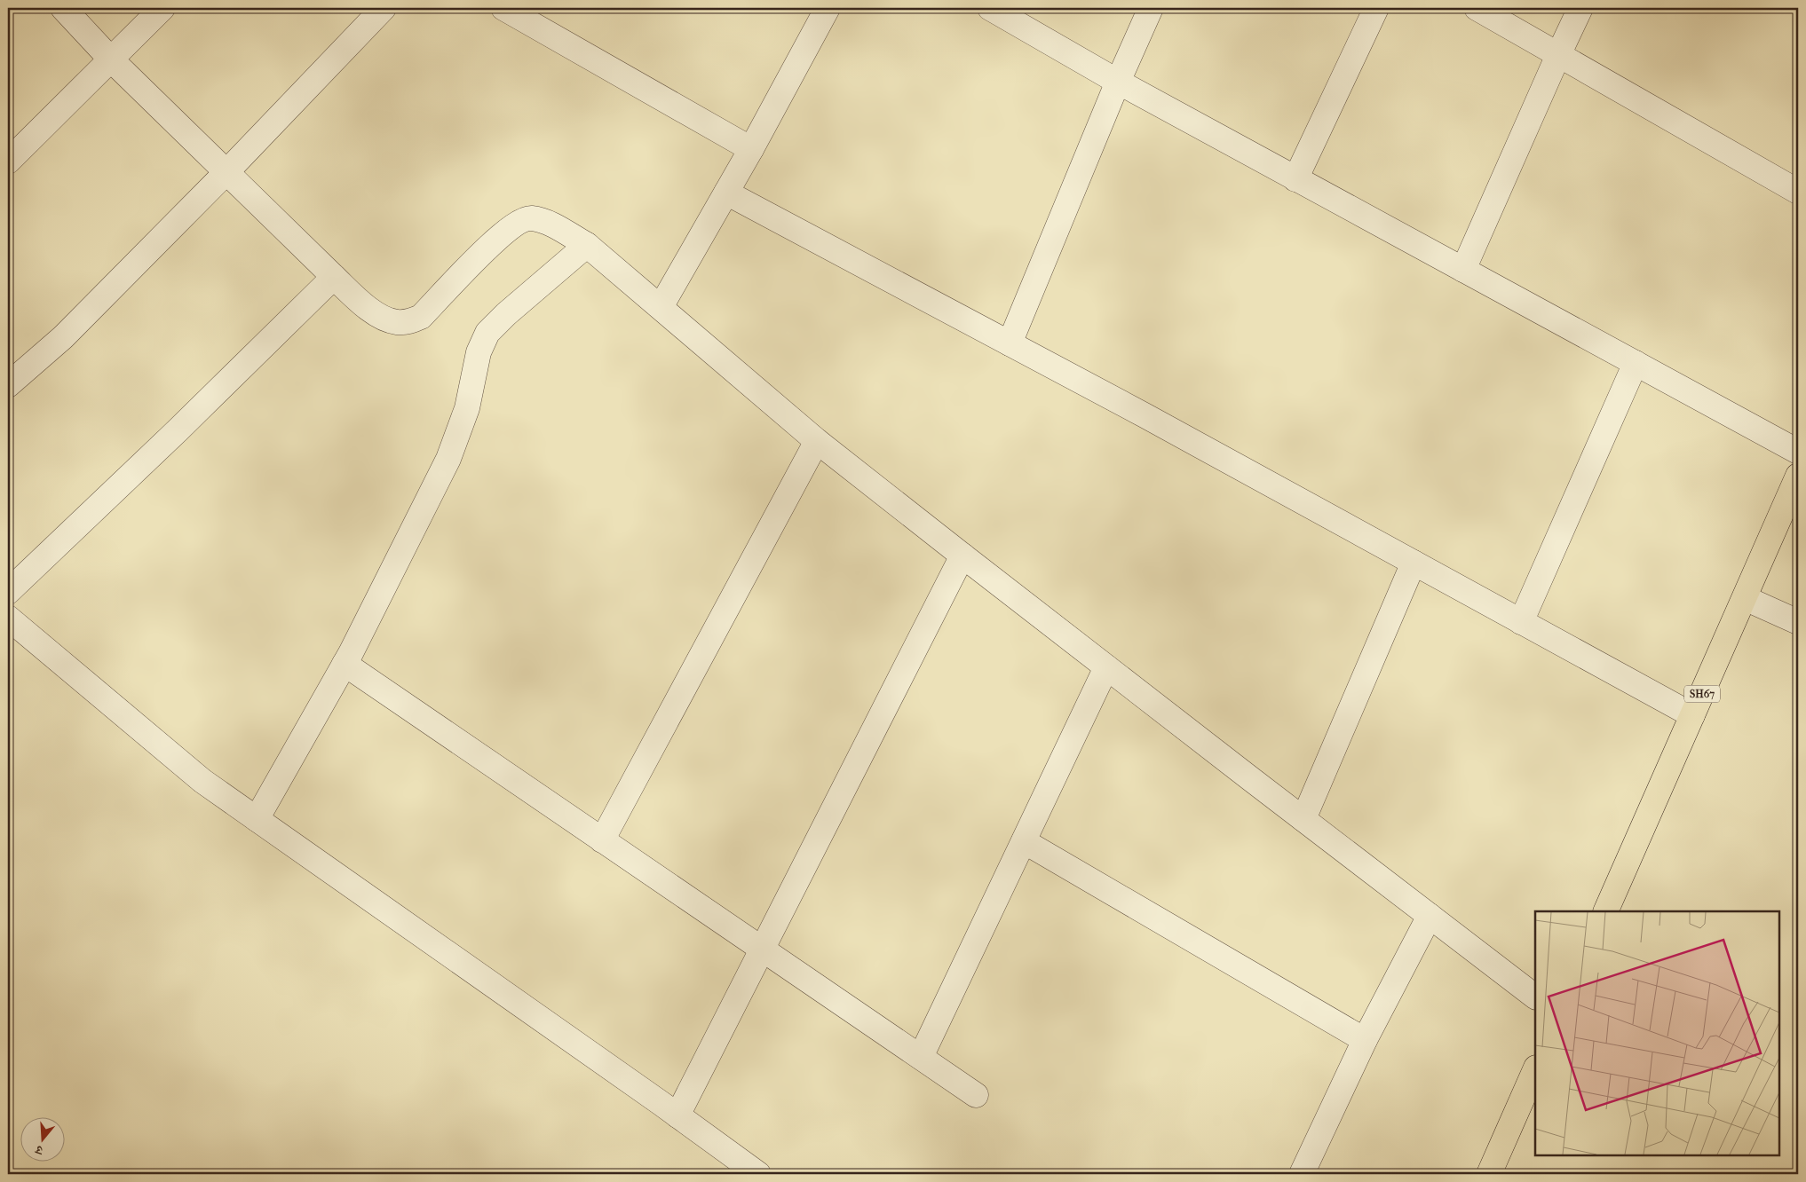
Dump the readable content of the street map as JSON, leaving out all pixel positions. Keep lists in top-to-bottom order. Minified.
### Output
{"streets":{"main road":["SH67"]},"north":"bottom"}
